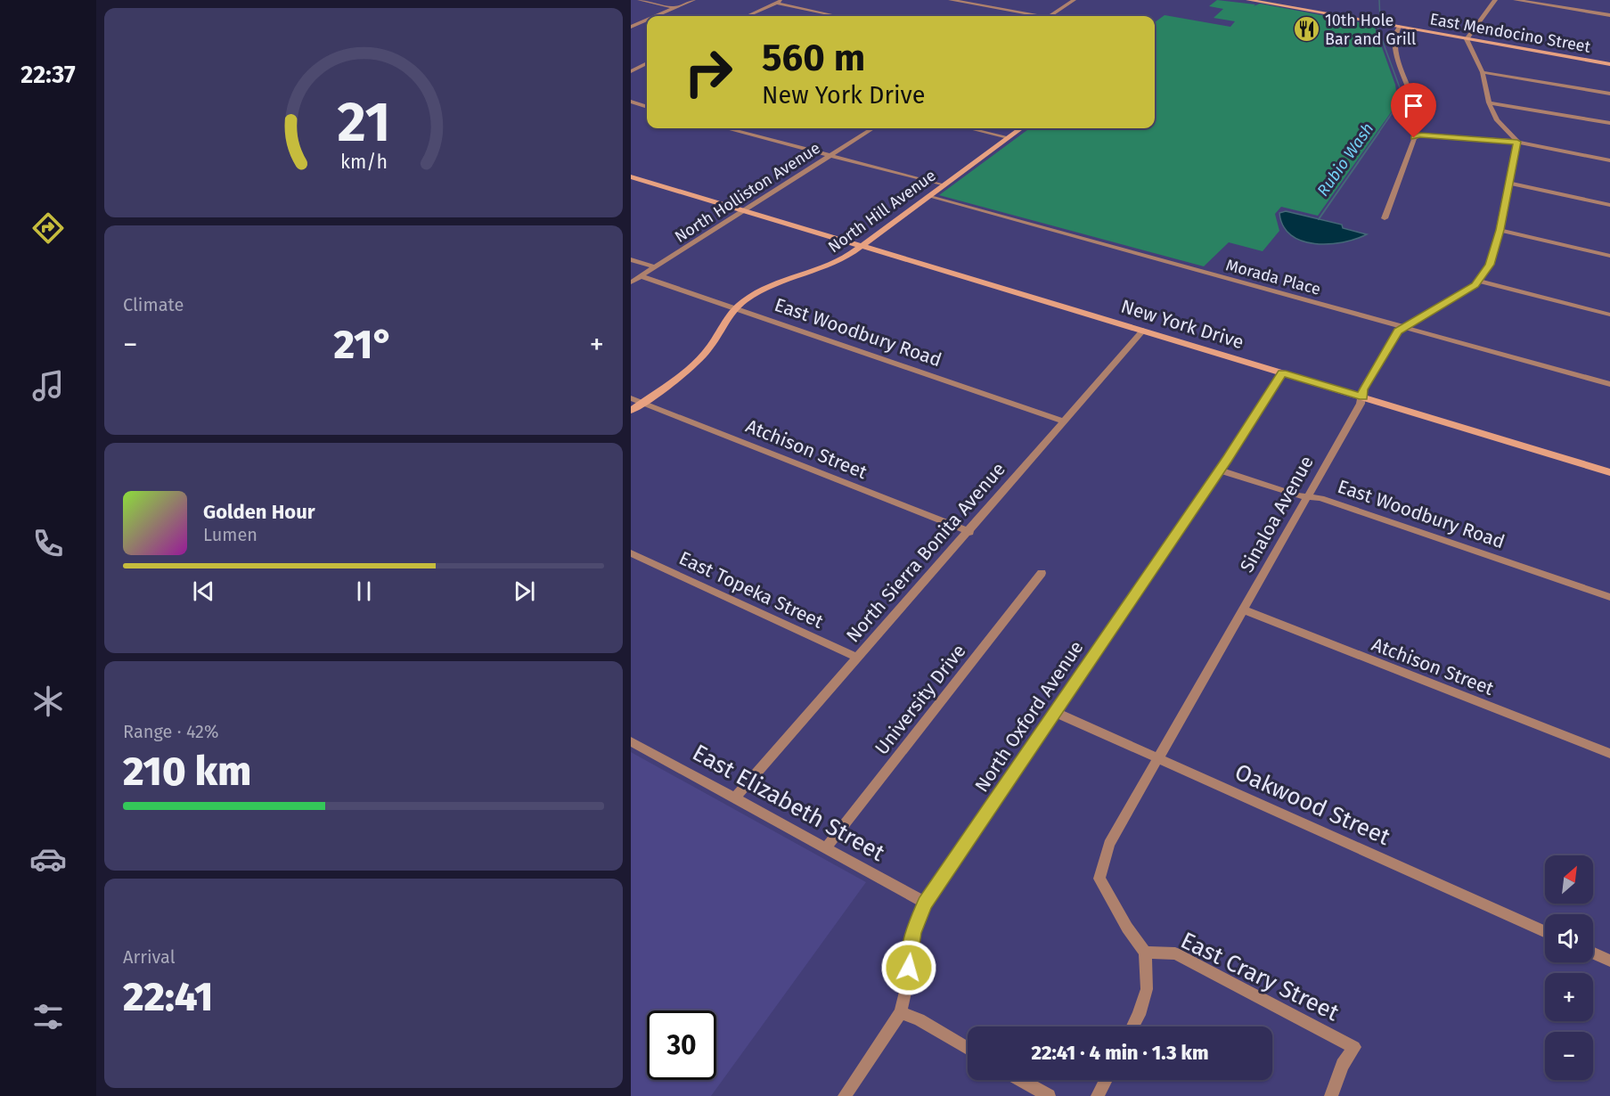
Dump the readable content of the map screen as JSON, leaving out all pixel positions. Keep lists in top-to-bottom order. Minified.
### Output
{"streets":{"street":["East Mendocino Street","North Holliston Avenue","North Hill Avenue","Morada Place","New York Drive","East Woodbury Road","Atchison Street","Sinaloa Avenue","North Sierra Bonita Avenue","East Topeka Street","University Drive","North Oxford Avenue","East Elizabeth Street","Oakwood Street","East Crary Street"]},"crossings":[["North Holliston Avenue","New York Drive"],["North Holliston Avenue","East Woodbury Road"],["North Hill Avenue","Morada Place"],["North Hill Avenue","New York Drive"],["North Hill Avenue","East Woodbury Road"],["North Hill Avenue","Atchison Street"],["Morada Place","Sinaloa Avenue"],["New York Drive","Sinaloa Avenue"],["New York Drive","North Sierra Bonita Avenue"],["New York Drive","North Oxford Avenue"],["East Woodbury Road","Sinaloa Avenue"],["East Woodbury Road","North Sierra Bonita Avenue"],["East Woodbury Road","North Oxford Avenue"],["Atchison Street","Sinaloa Avenue"],["Atchison Street","North Sierra Bonita Avenue"],["Sinaloa Avenue","Oakwood Street"],["Sinaloa Avenue","East Crary Street"],["North Sierra Bonita Avenue","East Topeka Street"],["North Sierra Bonita Avenue","East Elizabeth Street"],["University Drive","East Elizabeth Street"],["North Oxford Avenue","East Elizabeth Street"],["North Oxford Avenue","Oakwood Street"]],"water":["Rubio Wash"],"places":{"restaurant":["10th Hole Bar and Grill"]},"north":"top right","page":{"tabs":"22:37","turn":["560 m","New York Drive"],"tile":["Climate",["Range · 42%","210 km"],["Arrival","22:41"]],"heat":["−","21°","+"],"song":["Golden Hour","Lumen"],"map_buttons":["+","−"],"limit":"30","trip":"22:41 · 4 min · 1.3 km","gauge":["21","km/h"]}}
